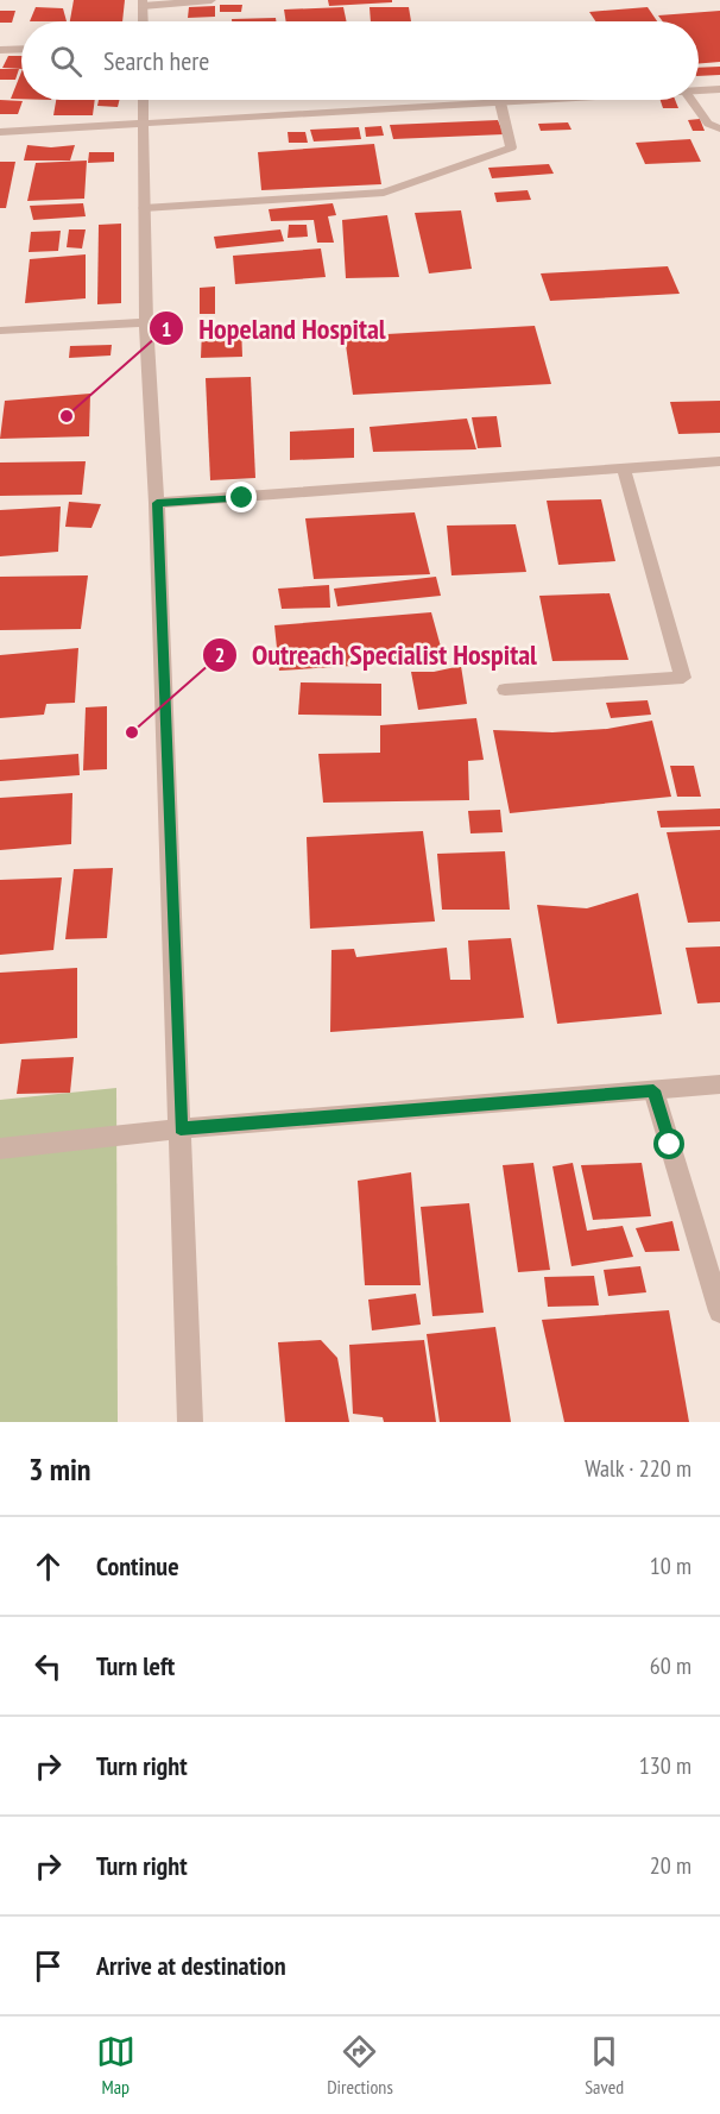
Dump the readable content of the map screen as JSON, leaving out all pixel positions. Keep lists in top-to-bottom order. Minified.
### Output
{"places":["Hopeland Hospital","Outreach Specialist Hospital"],"page":{"search":"Search here","heading":["3 min","Walk · 220 m"],"list":[["Continue","10 m"],["Turn left","60 m"],["Turn right","130 m"],["Turn right","20 m"],"Arrive at destination"],"nav":["Map","Directions","Saved"]}}
